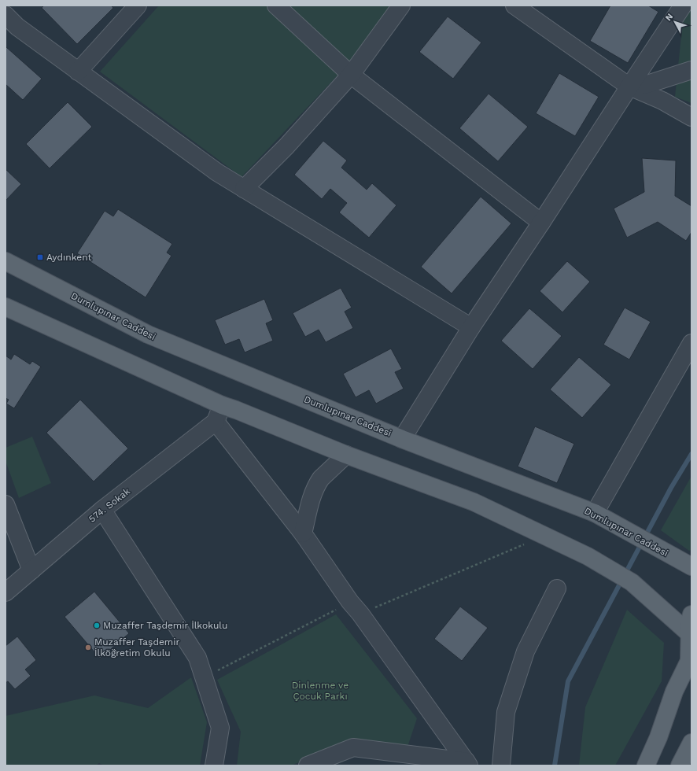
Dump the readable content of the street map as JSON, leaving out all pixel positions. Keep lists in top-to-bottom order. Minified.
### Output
{"streets":{"main road":["Dumlupınar Caddesi"],"street":["574. Sokak"]},"parks":["Dinlenme ve Çocuk Parkı"],"places":{"transit":["Aydınkent"],"other":["Muzaffer Taşdemir İlkokulu","Muzaffer Taşdemir İlköğretim Okulu"]},"north":"top left"}
